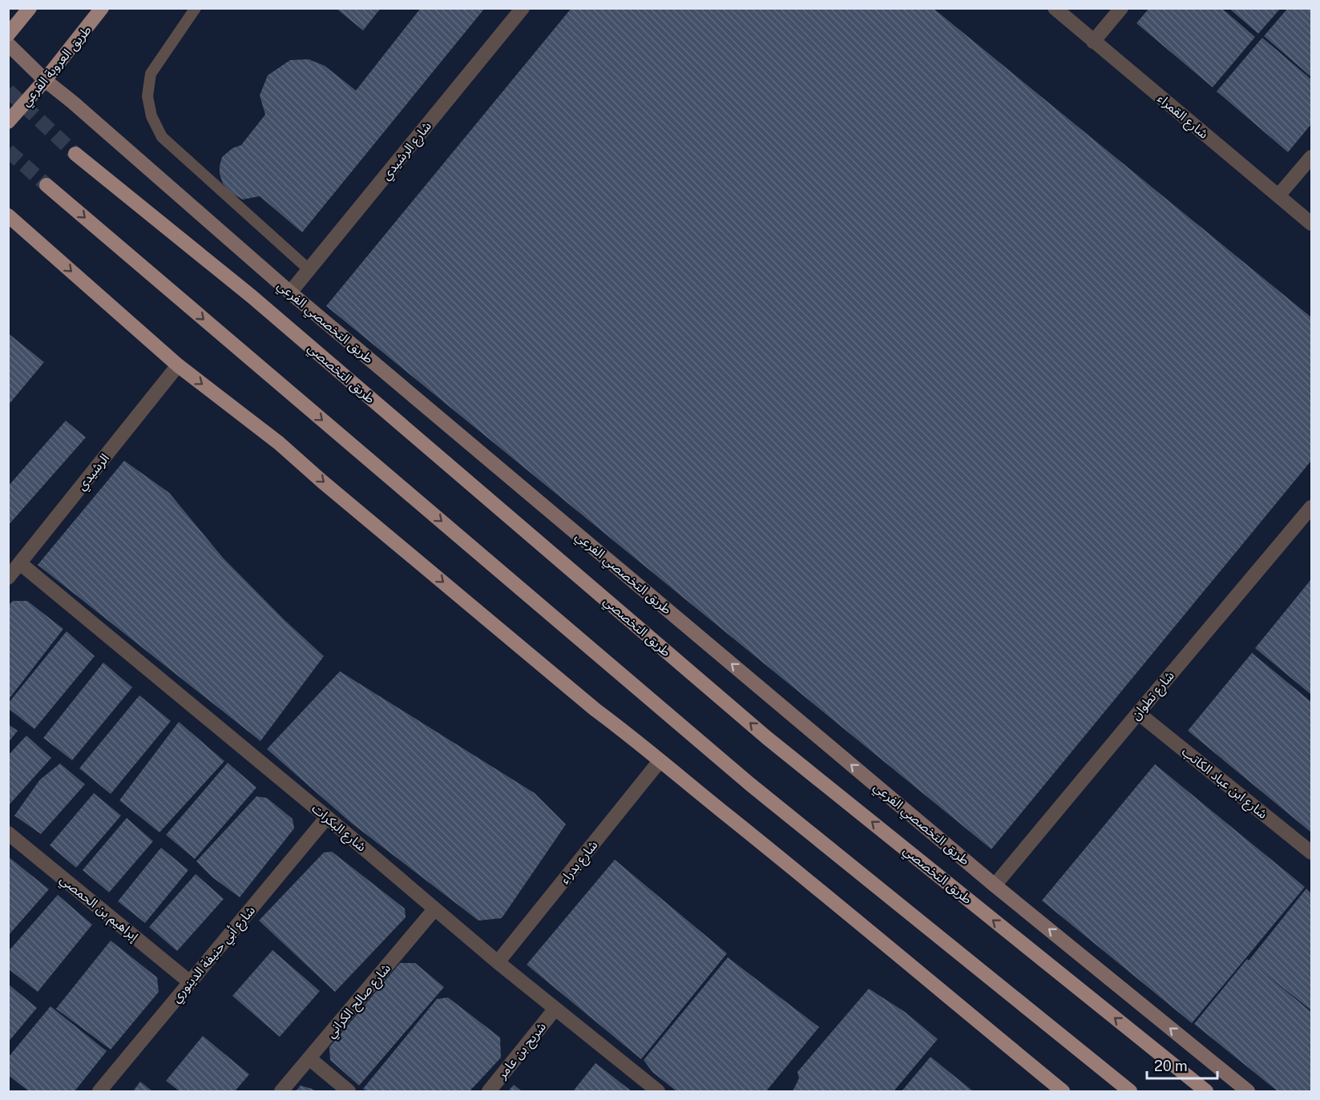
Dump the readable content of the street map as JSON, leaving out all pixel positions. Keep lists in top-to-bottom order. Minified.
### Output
{"streets":{"main road":["طريق العروبة الفرعي","طريق التخصصي"],"street":["شارع القمراء","شارع الرشيدي","طريق التخصصي الفرعي","الرشيدي","شارع تطوان","شارع ابن عباد الكاتب","شارع البكرات","شارع بدراء","إبراهيم بن الحمصي","شارع أبي حنيفة الدينوري","شارع صالح الكراني","شريح بن عامر"]},"crossings":[["طريق العروبة الفرعي","طريق التخصصي الفرعي"],["شارع الرشيدي","طريق التخصصي الفرعي"],["طريق التخصصي الفرعي","شارع تطوان"],["الرشيدي","شارع البكرات"],["شارع تطوان","شارع ابن عباد الكاتب"],["شارع البكرات","شارع بدراء"],["شارع البكرات","شارع أبي حنيفة الدينوري"],["شارع البكرات","شارع صالح الكراني"],["شارع البكرات","شريح بن عامر"],["إبراهيم بن الحمصي","شارع أبي حنيفة الدينوري"]],"one_way":["طريق التخصصي الفرعي"],"scale_bar":"20 m"}
